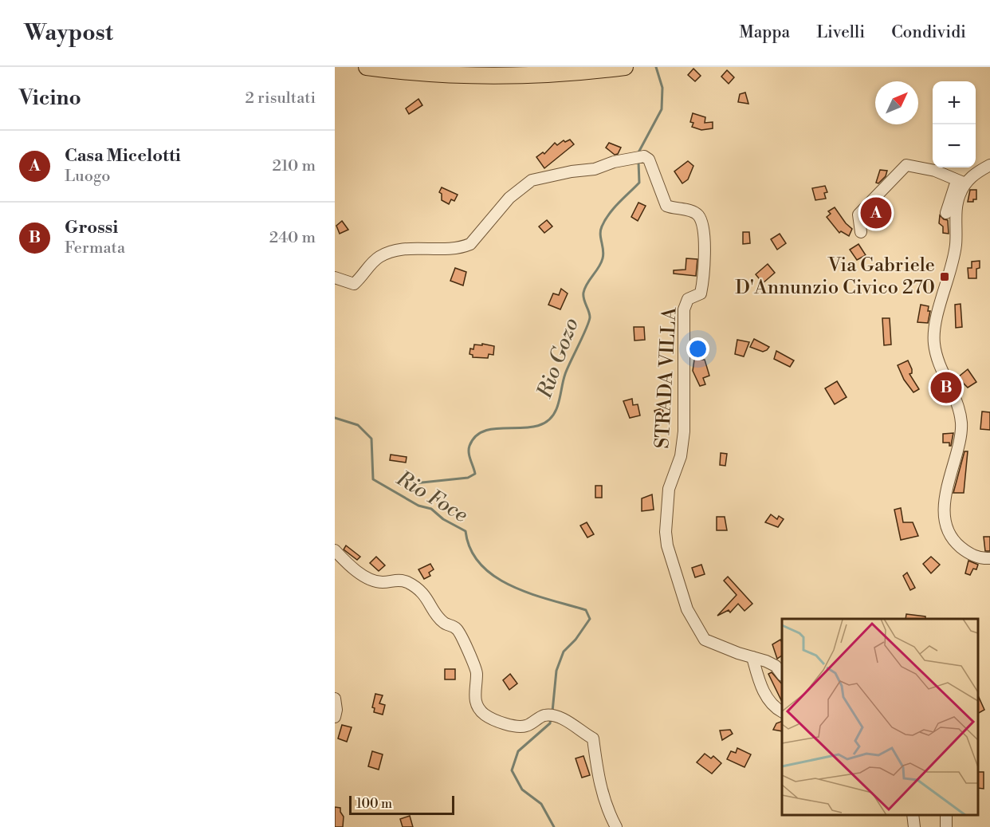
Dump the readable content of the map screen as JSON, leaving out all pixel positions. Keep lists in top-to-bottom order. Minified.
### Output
{"streets":{"street":["STRADA VILLA"]},"water":["Rio Gozo","Rio Foce"],"places":{"transit":["Via Gabriele D'Annunzio Civico 270"]},"scale_bar":"100 m","north":"top right","page":{"header":"Waypost","nav":["Mappa","Livelli","Condividi"],"heading":["Vicino","2 risultati"],"map_buttons":["+","−"],"list":[{"mark":"A","name":"Casa Micelotti","note":"Luogo","value":"210 m"},{"mark":"B","name":"Grossi","note":"Fermata","value":"240 m"}],"pins":["A","B"],"scale":"100 m"}}
